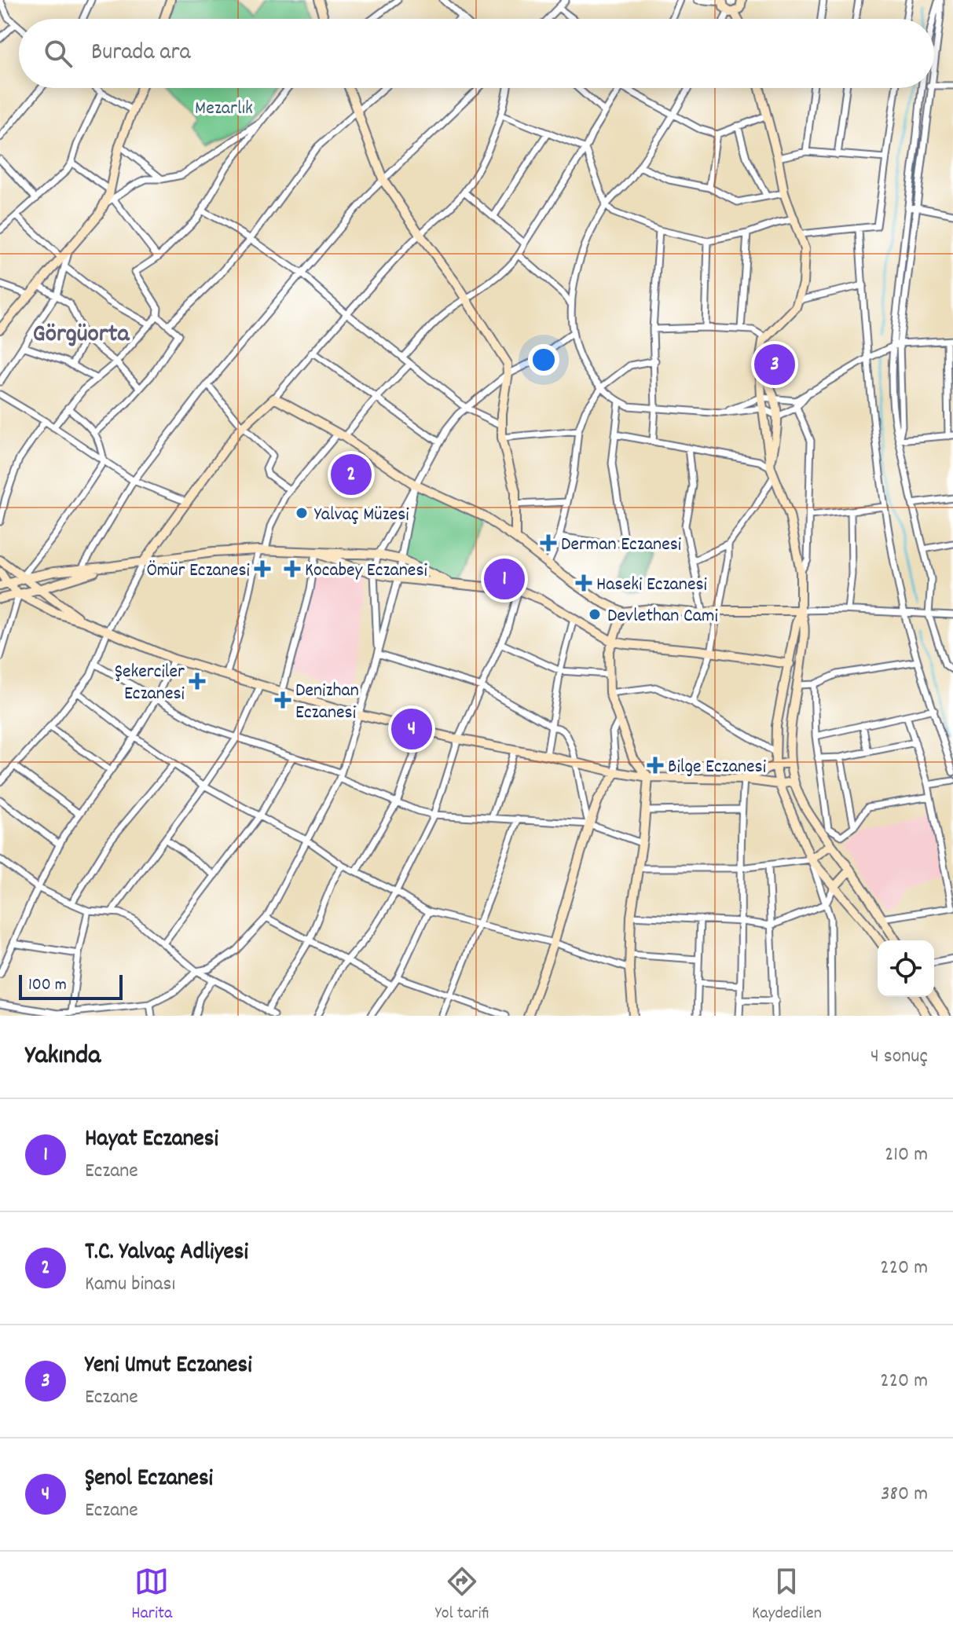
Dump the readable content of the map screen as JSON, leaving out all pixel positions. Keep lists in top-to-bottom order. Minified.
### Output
{"districts":["Görgüorta"],"parks":["Mezarlık"],"places":{"other":["Yalvaç Müzesi","Devlethan Cami"],"health":["Derman Eczanesi","Ömür Eczanesi","Kocabey Eczanesi","Haseki Eczanesi","Şekerciler Eczanesi","Denizhan Eczanesi","Bilge Eczanesi"]},"scale_bar":"100 m","page":{"search":"Burada ara","pins":["3","2","1","4"],"scale":"100 m","heading":["Yakında","4 sonuç"],"list":[{"mark":"1","name":"Hayat Eczanesi","note":"Eczane","value":"210 m"},{"mark":"2","name":"T.C. Yalvaç Adliyesi","note":"Kamu binası","value":"220 m"},{"mark":"3","name":"Yeni Umut Eczanesi","note":"Eczane","value":"220 m"},{"mark":"4","name":"Şenol Eczanesi","note":"Eczane","value":"380 m"}],"nav":["Harita","Yol tarifi","Kaydedilen"]}}
